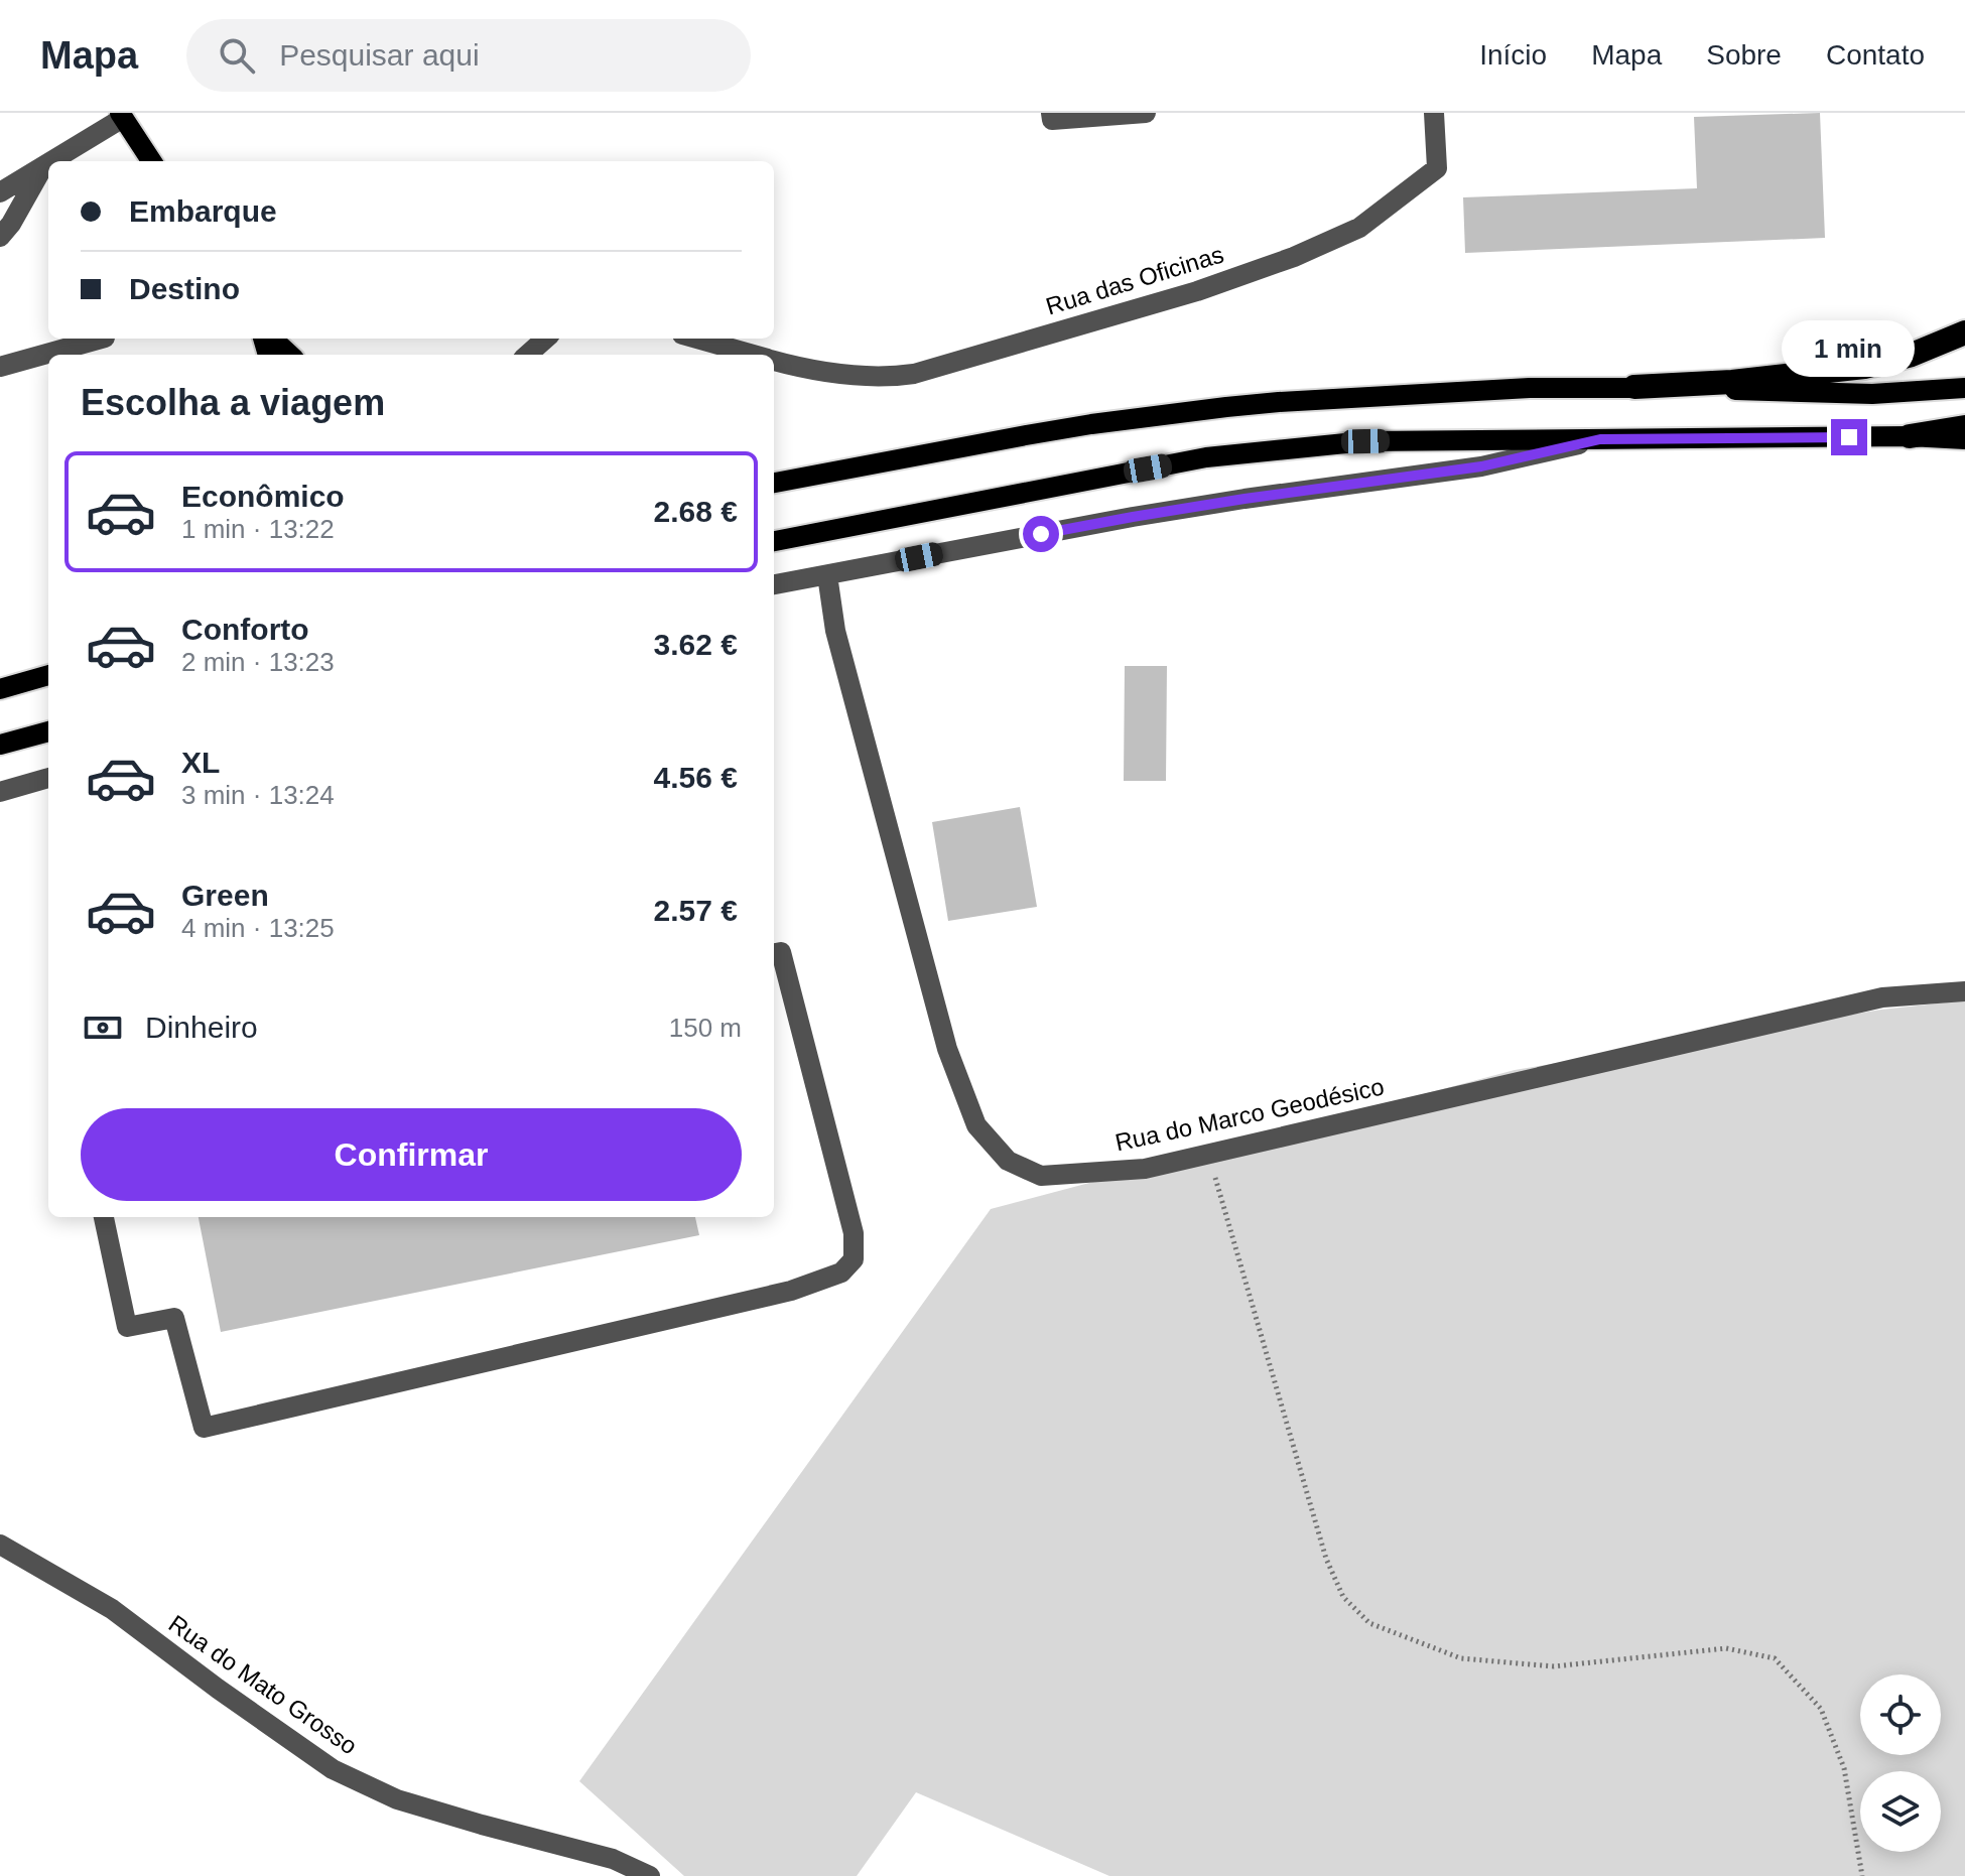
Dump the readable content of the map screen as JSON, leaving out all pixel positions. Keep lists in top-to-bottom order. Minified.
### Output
{"streets":{"street":["Rua das Oficinas","Rua do Marco Geodésico","Rua do Mato Grosso"]},"page":{"header":"Mapa","search":"Pesquisar aqui","nav":["Início","Mapa","Sobre","Contato"],"banner":["Embarque","Destino"],"bubble":"1 min","heading":"Escolha a viagem","list":[{"name":"Econômico","note":"1 min · 13:22","value":"2.68 €"},{"name":"Conforto","note":"2 min · 13:23","value":"3.62 €"},{"name":"XL","note":"3 min · 13:24","value":"4.56 €"},{"name":"Green","note":"4 min · 13:25","value":"2.57 €"}],"pay":["Dinheiro","150 m"],"buttons":"Confirmar"}}
